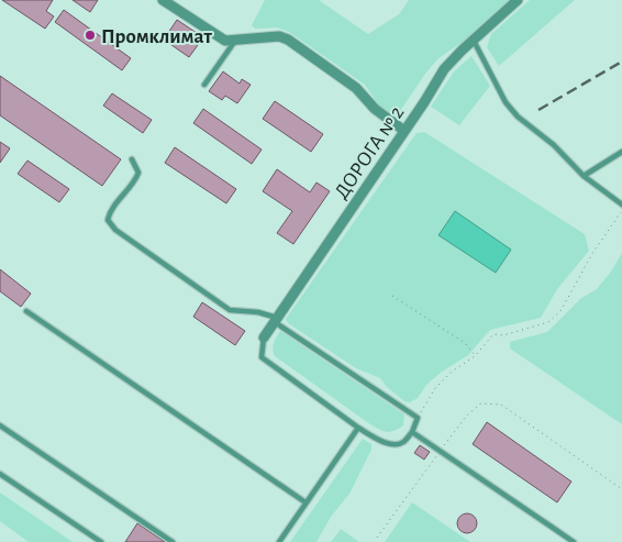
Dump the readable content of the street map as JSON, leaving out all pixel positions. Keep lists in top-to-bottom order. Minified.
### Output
{"streets":{"street":["ДОРОГА № 2"]},"places":["Промклимат"]}
